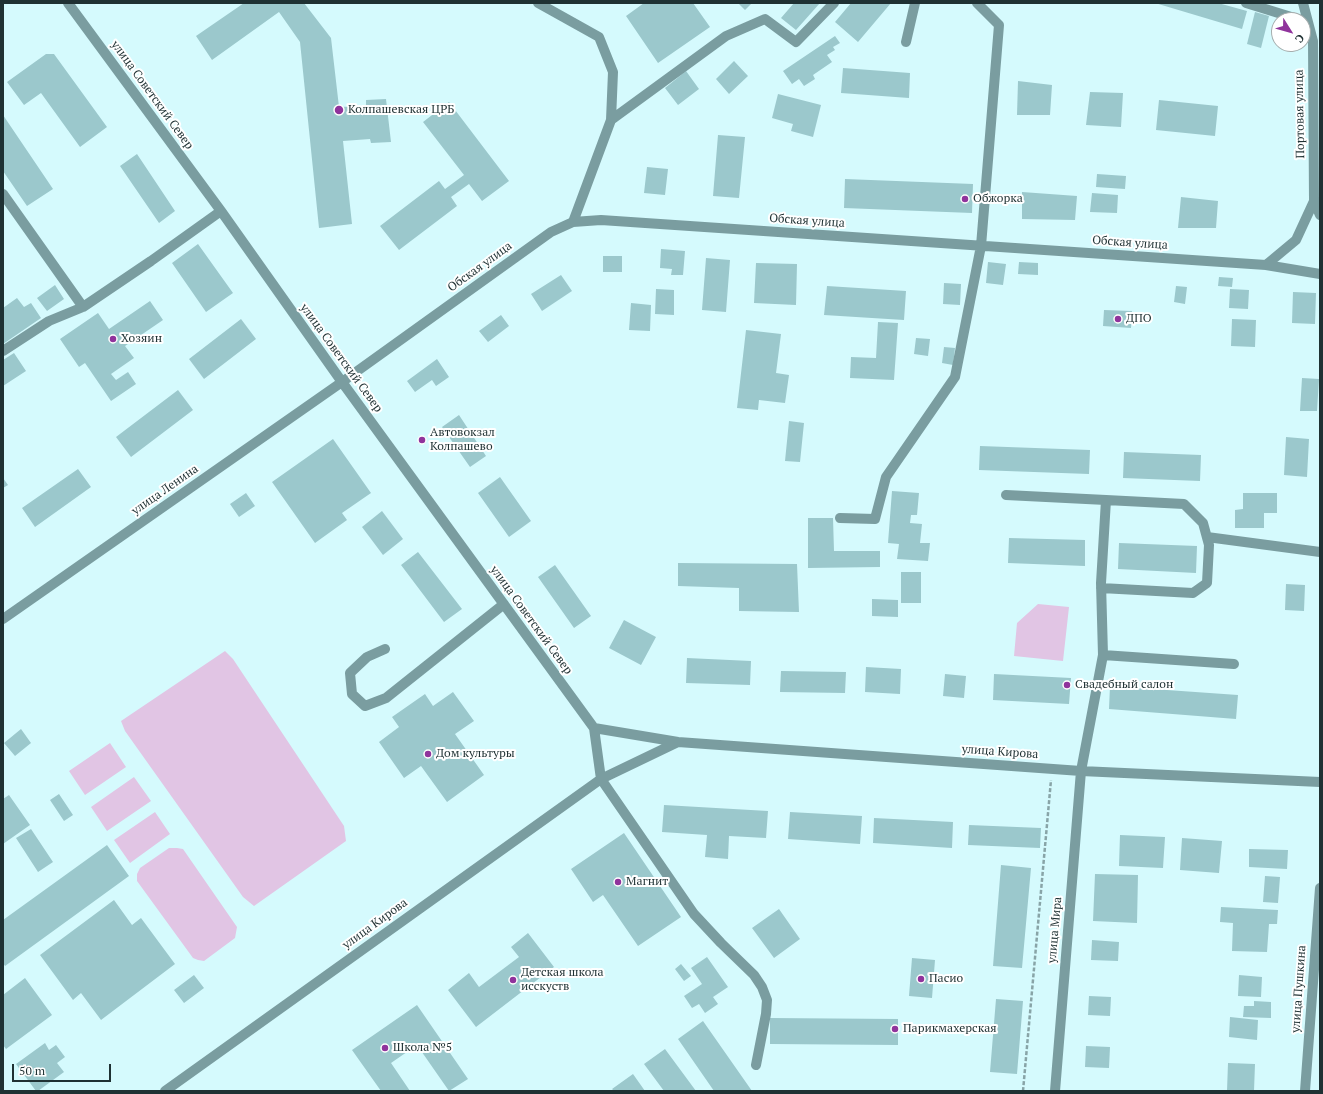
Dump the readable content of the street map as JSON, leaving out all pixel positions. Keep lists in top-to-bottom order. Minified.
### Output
{"streets":{"street":["улица Советский Север","Портовая улица","Обская улица","улица Ленина","улица Кирова","улица Мира","улица Пушкина"]},"crossings":[["улица Советский Север","Обская улица"],["улица Советский Север","улица Ленина"],["улица Советский Север","улица Кирова"],["Обская улица","улица Ленина"],["улица Кирова","улица Мира"]],"places":["Колпашевская ЦРБ","Обжорка","ДПО","Хозяин","Автовокзал Колпашево","Свадебный салон","Дом культуры","Магнит","Пасио","Детская школа исскуств","Парикмахерская","Школа №5"],"scale_bar":"50 m","north":"bottom right"}
